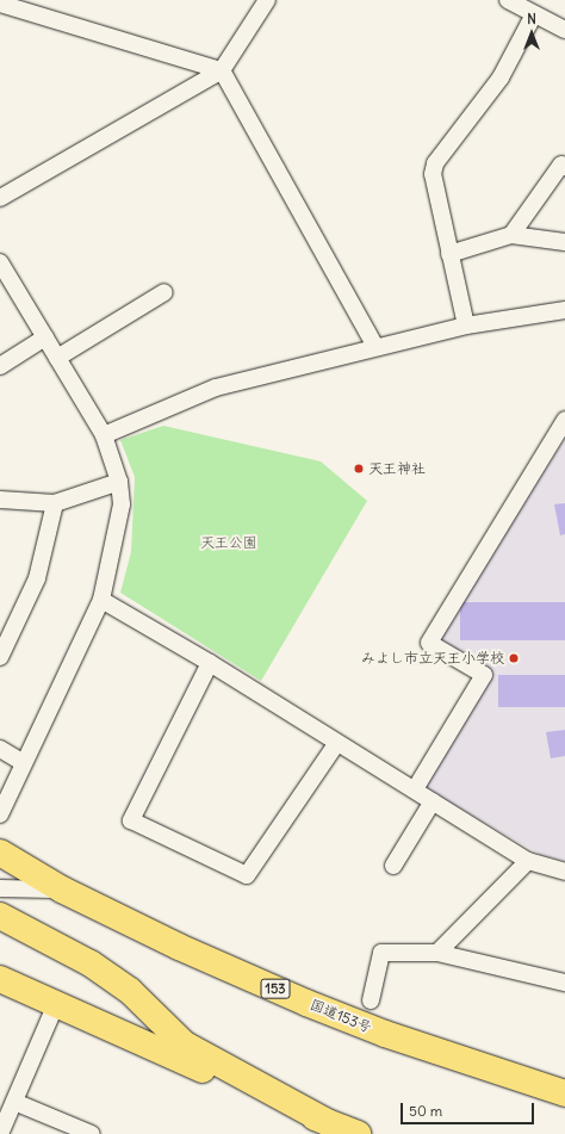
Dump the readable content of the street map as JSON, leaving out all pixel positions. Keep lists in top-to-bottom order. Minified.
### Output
{"streets":{"highway":["153","国道153号"]},"crossings":[["153","国道153号"]],"parks":["天王公園"],"places":["天王神社","みよし市立天王小学校"],"scale_bar":"50 m","north":"top"}
